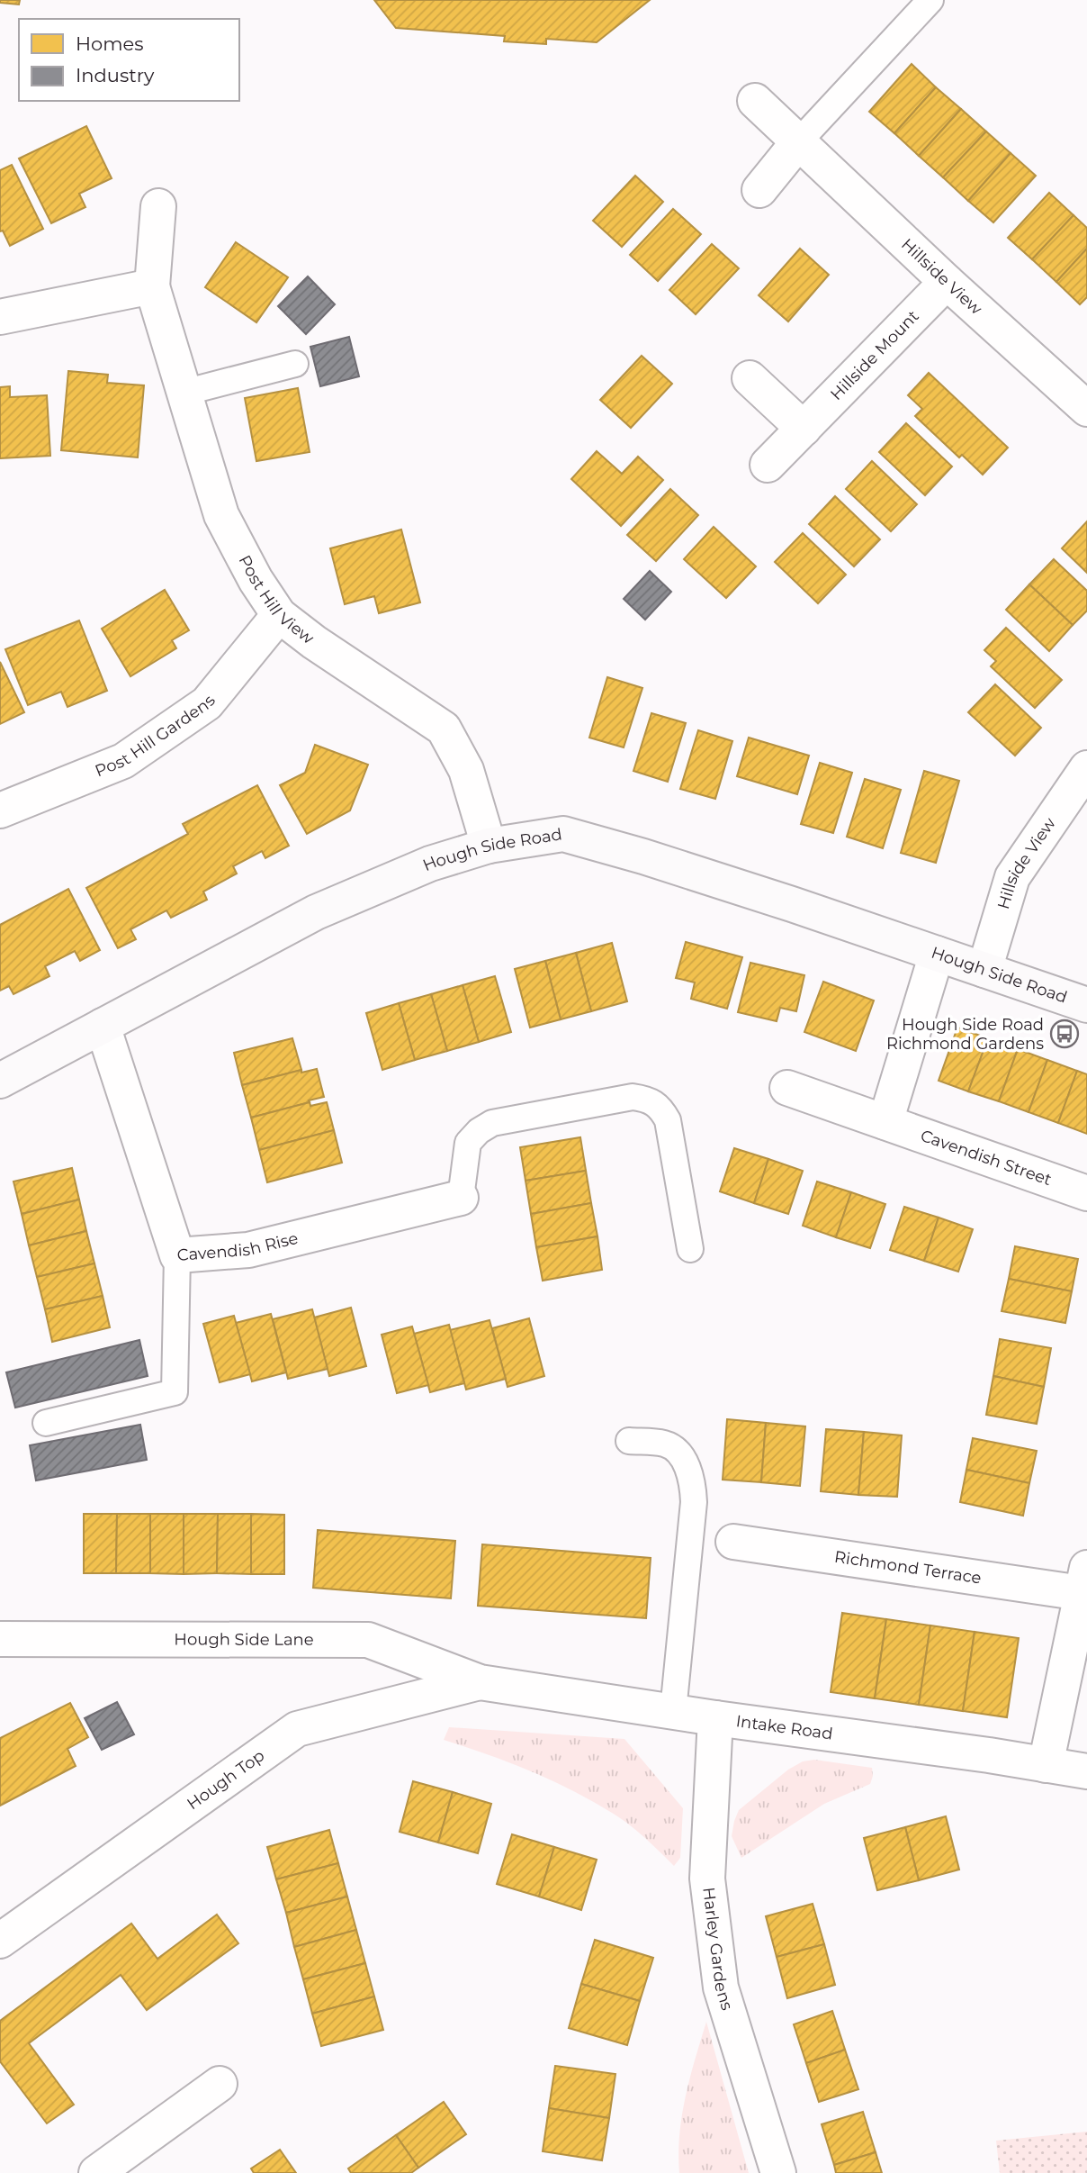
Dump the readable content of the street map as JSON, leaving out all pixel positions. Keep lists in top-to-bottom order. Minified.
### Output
{"streets":{"main road":["Hough Side Road"],"street":["Hillside View","Hillside Mount","Post Hill View","Post Hill Gardens","Cavendish Street","Cavendish Rise","Richmond Terrace","Hough Side Lane","Intake Road","Hough Top","Harley Gardens"]},"crossings":[["Hillside View","Hillside Mount"],["Hillside View","Hough Side Road"],["Post Hill View","Post Hill Gardens"],["Post Hill View","Hough Side Road"],["Hough Side Road","Cavendish Rise"],["Hough Side Lane","Intake Road"],["Hough Side Lane","Hough Top"],["Intake Road","Hough Top"],["Intake Road","Harley Gardens"]],"places":{"bus stop":["Hough Side Road Richmond Gardens"]},"legend":["Homes","Industry"]}
